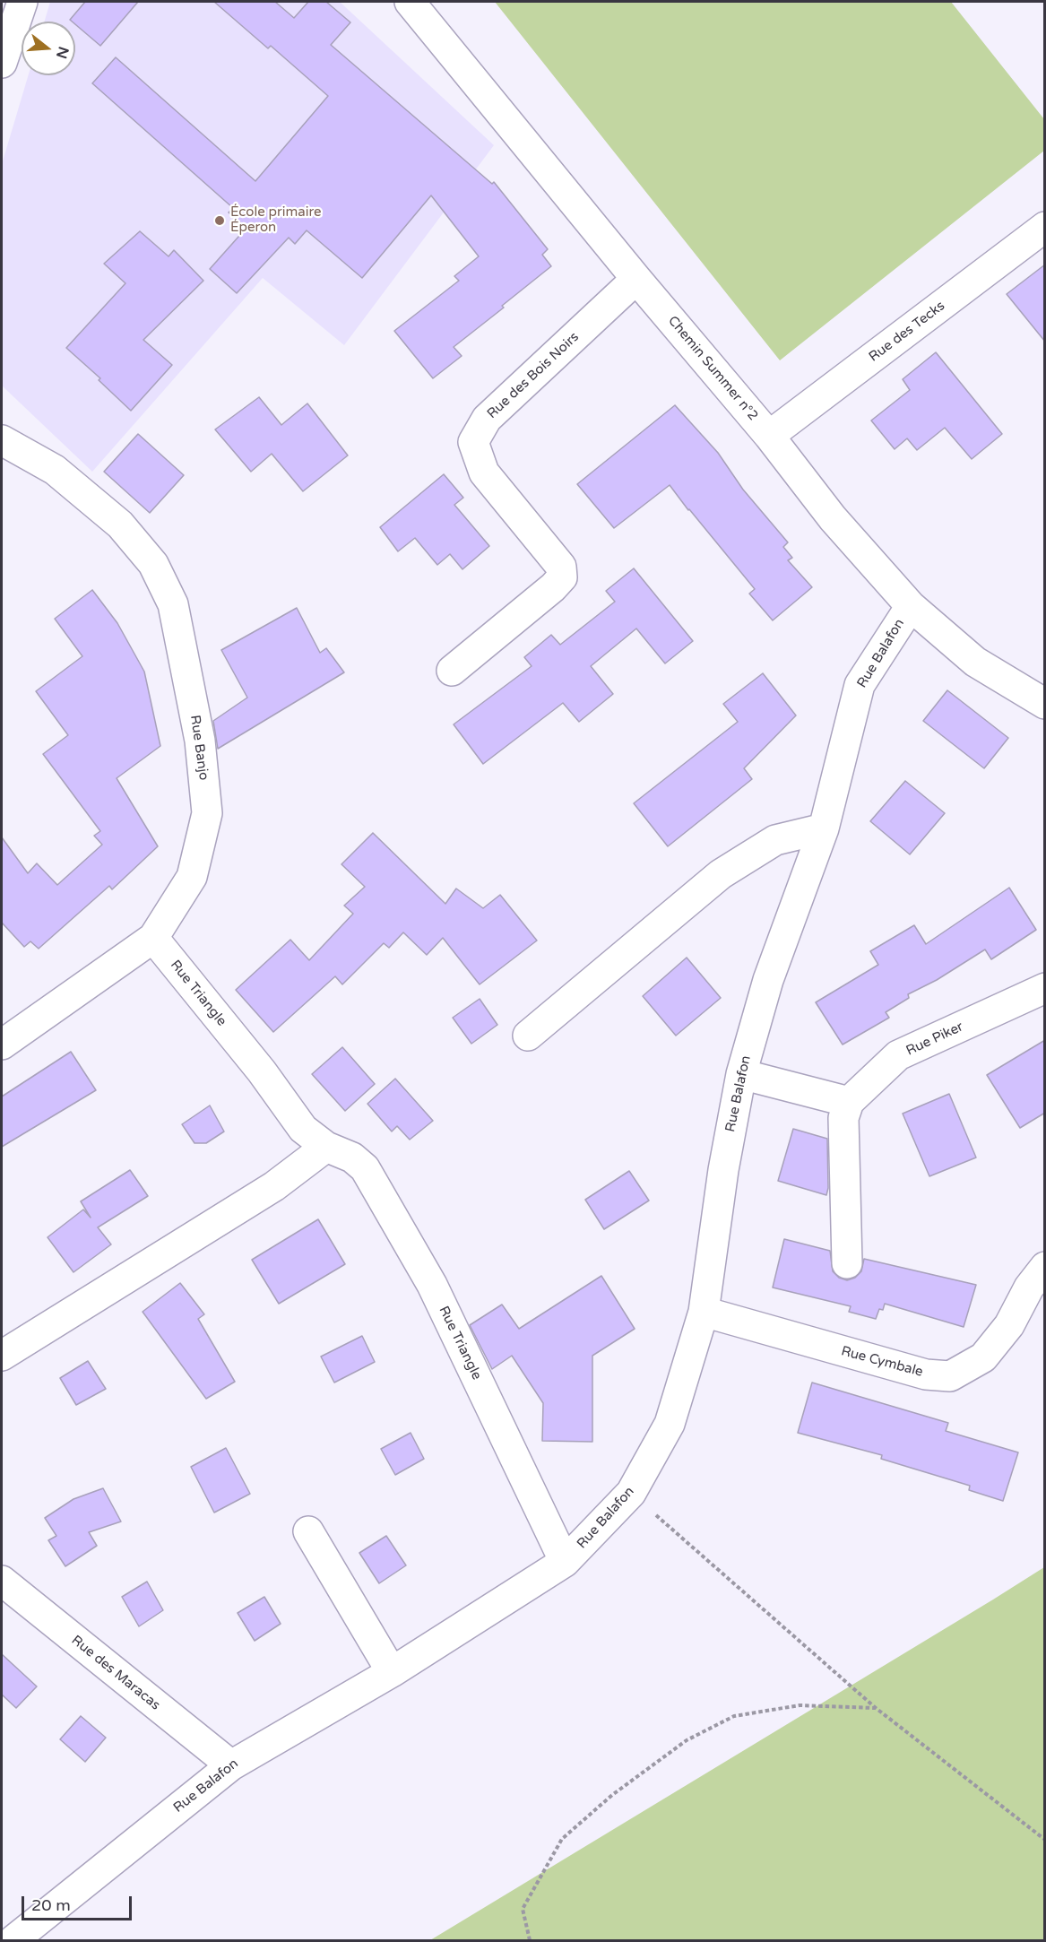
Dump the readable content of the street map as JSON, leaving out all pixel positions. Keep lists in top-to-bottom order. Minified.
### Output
{"streets":{"street":["Rue des Tecks","Chemin Summer n°2","Rue des Bois Noirs","Rue Balafon","Rue Banjo","Rue Triangle","Rue Piker","Rue Cymbale","Rue des Maracas"]},"crossings":[["Rue des Tecks","Chemin Summer n°2"],["Chemin Summer n°2","Rue des Bois Noirs"],["Chemin Summer n°2","Rue Balafon"],["Rue Balafon","Rue Triangle"],["Rue Balafon","Rue Cymbale"],["Rue Balafon","Rue des Maracas"],["Rue Banjo","Rue Triangle"]],"places":["École primaire Éperon"],"scale_bar":"20 m","north":"right"}
